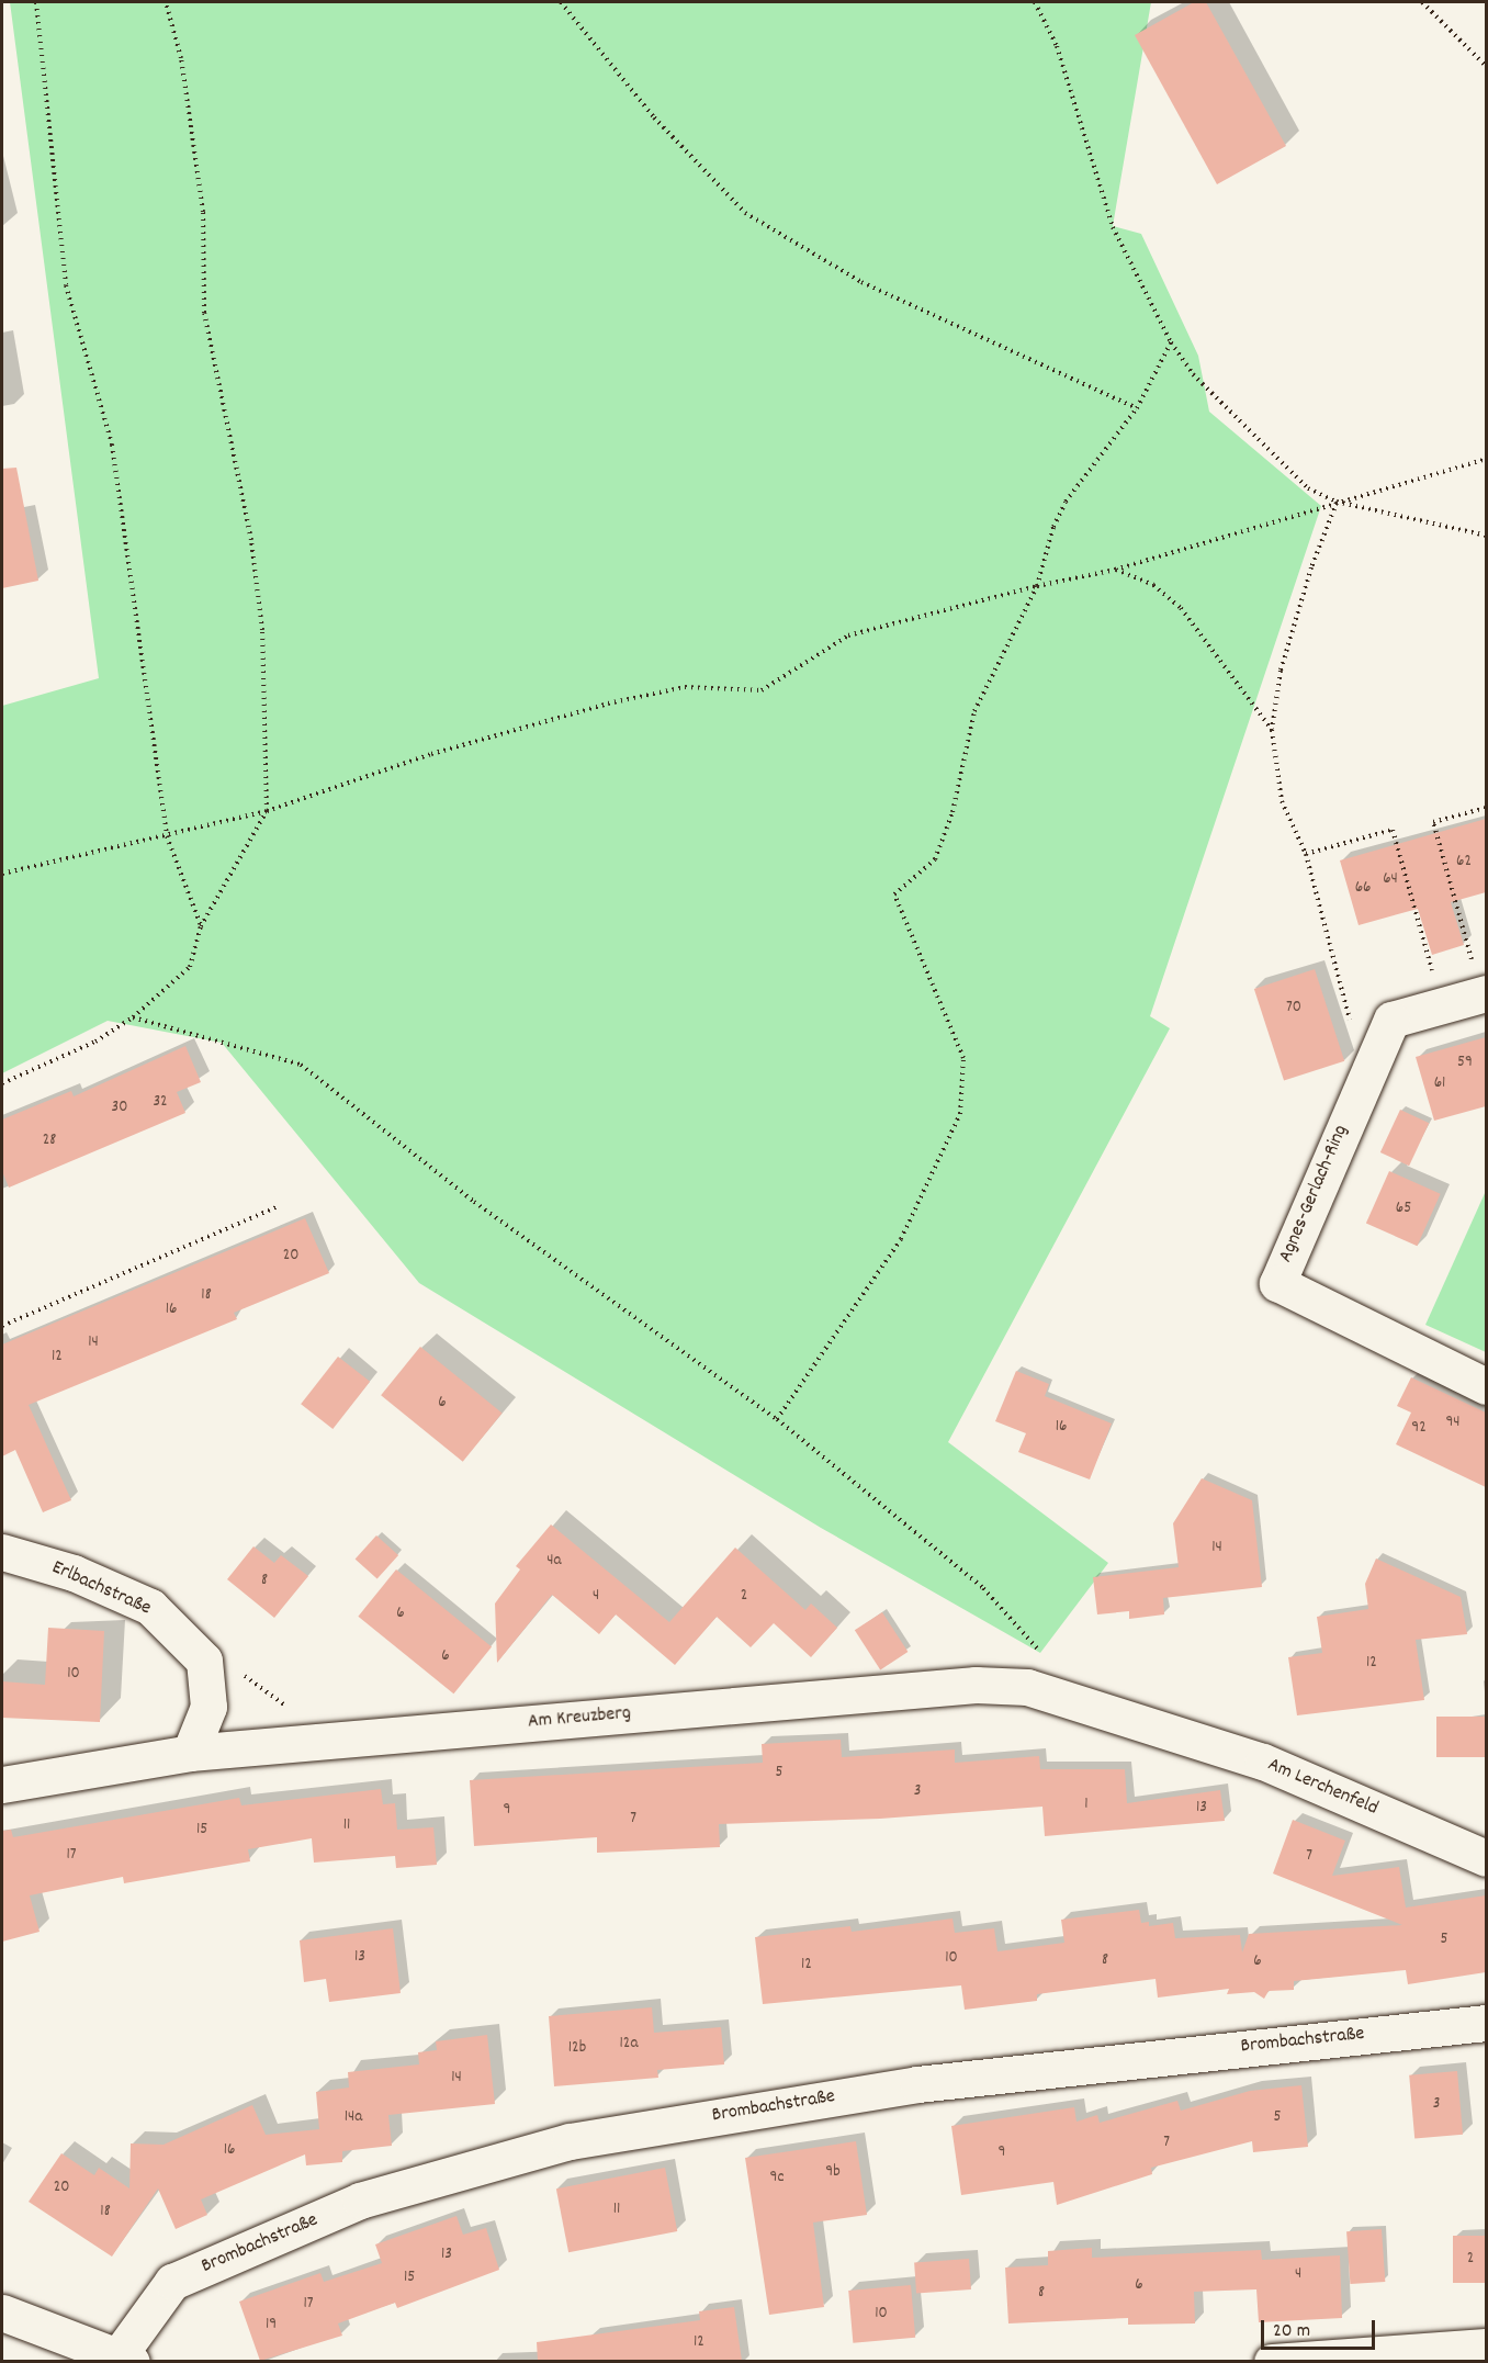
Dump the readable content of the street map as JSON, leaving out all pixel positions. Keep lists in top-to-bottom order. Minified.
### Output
{"streets":{"street":["Agnes-Gerlach-Ring","Erlbachstraße","Am Kreuzberg","Am Lerchenfeld","Brombachstraße"]},"crossings":[["Erlbachstraße","Am Kreuzberg"],["Am Kreuzberg","Am Lerchenfeld"]],"house_numbers":["62","64","66","70","59","61","32","30","28","65","20","18","16","14","12","6","94","16","92","14","4a","8","4","2","6","6","12","10","5","3","1","13","9","7","11","15","17","7","5","13","10","8","6","12","12a","12b","14","3","14a","5","7","16","9","9b","9c","20","11","18","13","2","4","15","6","8","17","10","19","12"],"scale_bar":"20 m"}
